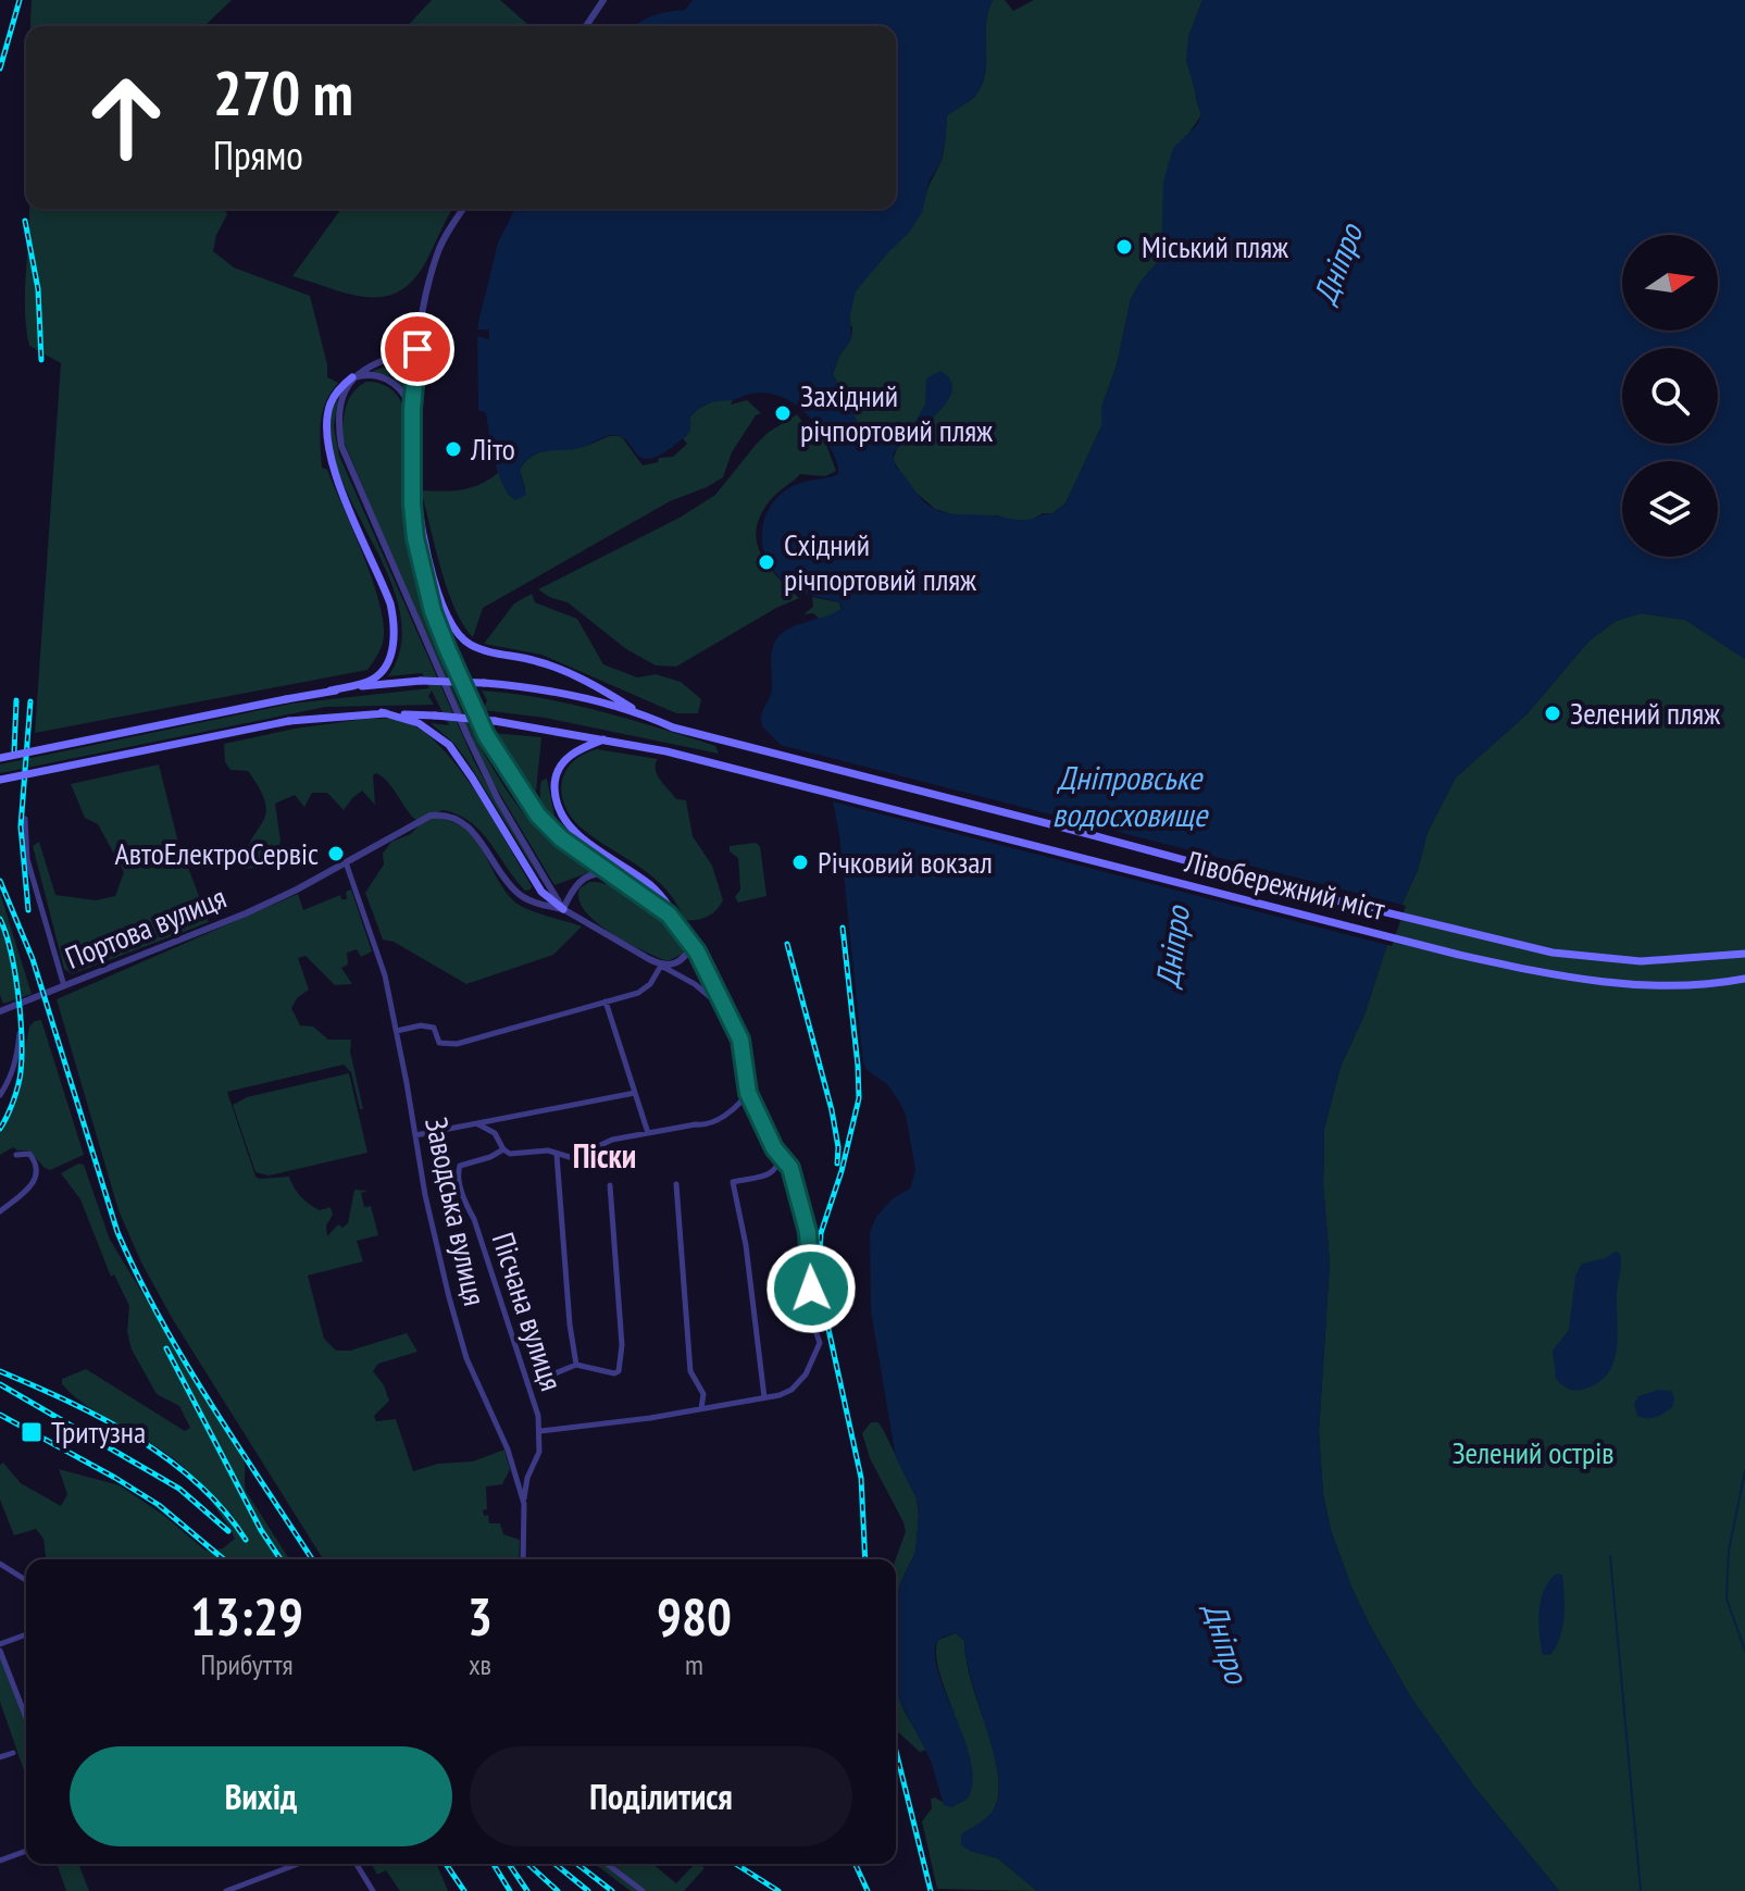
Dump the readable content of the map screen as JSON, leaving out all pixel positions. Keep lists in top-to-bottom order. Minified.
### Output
{"streets":{"main road":["Лівобережний міст"],"street":["Портова вулиця","Заводська вулиця","Пісчана вулиця"]},"crossings":[["Портова вулиця","Заводська вулиця"],["Заводська вулиця","Пісчана вулиця"]],"districts":["Піски"],"water":["Дніпро","Дніпровське водосховище"],"parks":["Зелений острів"],"places":{"other":["Міський пляж","Західний річпортовий пляж","Літо","Східний річпортовий пляж","Зелений пляж","АвтоЕлектроСервіс","Річковий вокзал"],"transit":["Тритузна"]},"north":"right","page":{"turn":["270 m","Прямо"],"eta":["13:29","Прибуття","3","хв","980","m"],"buttons":["Вихід","Поділитися"]}}
